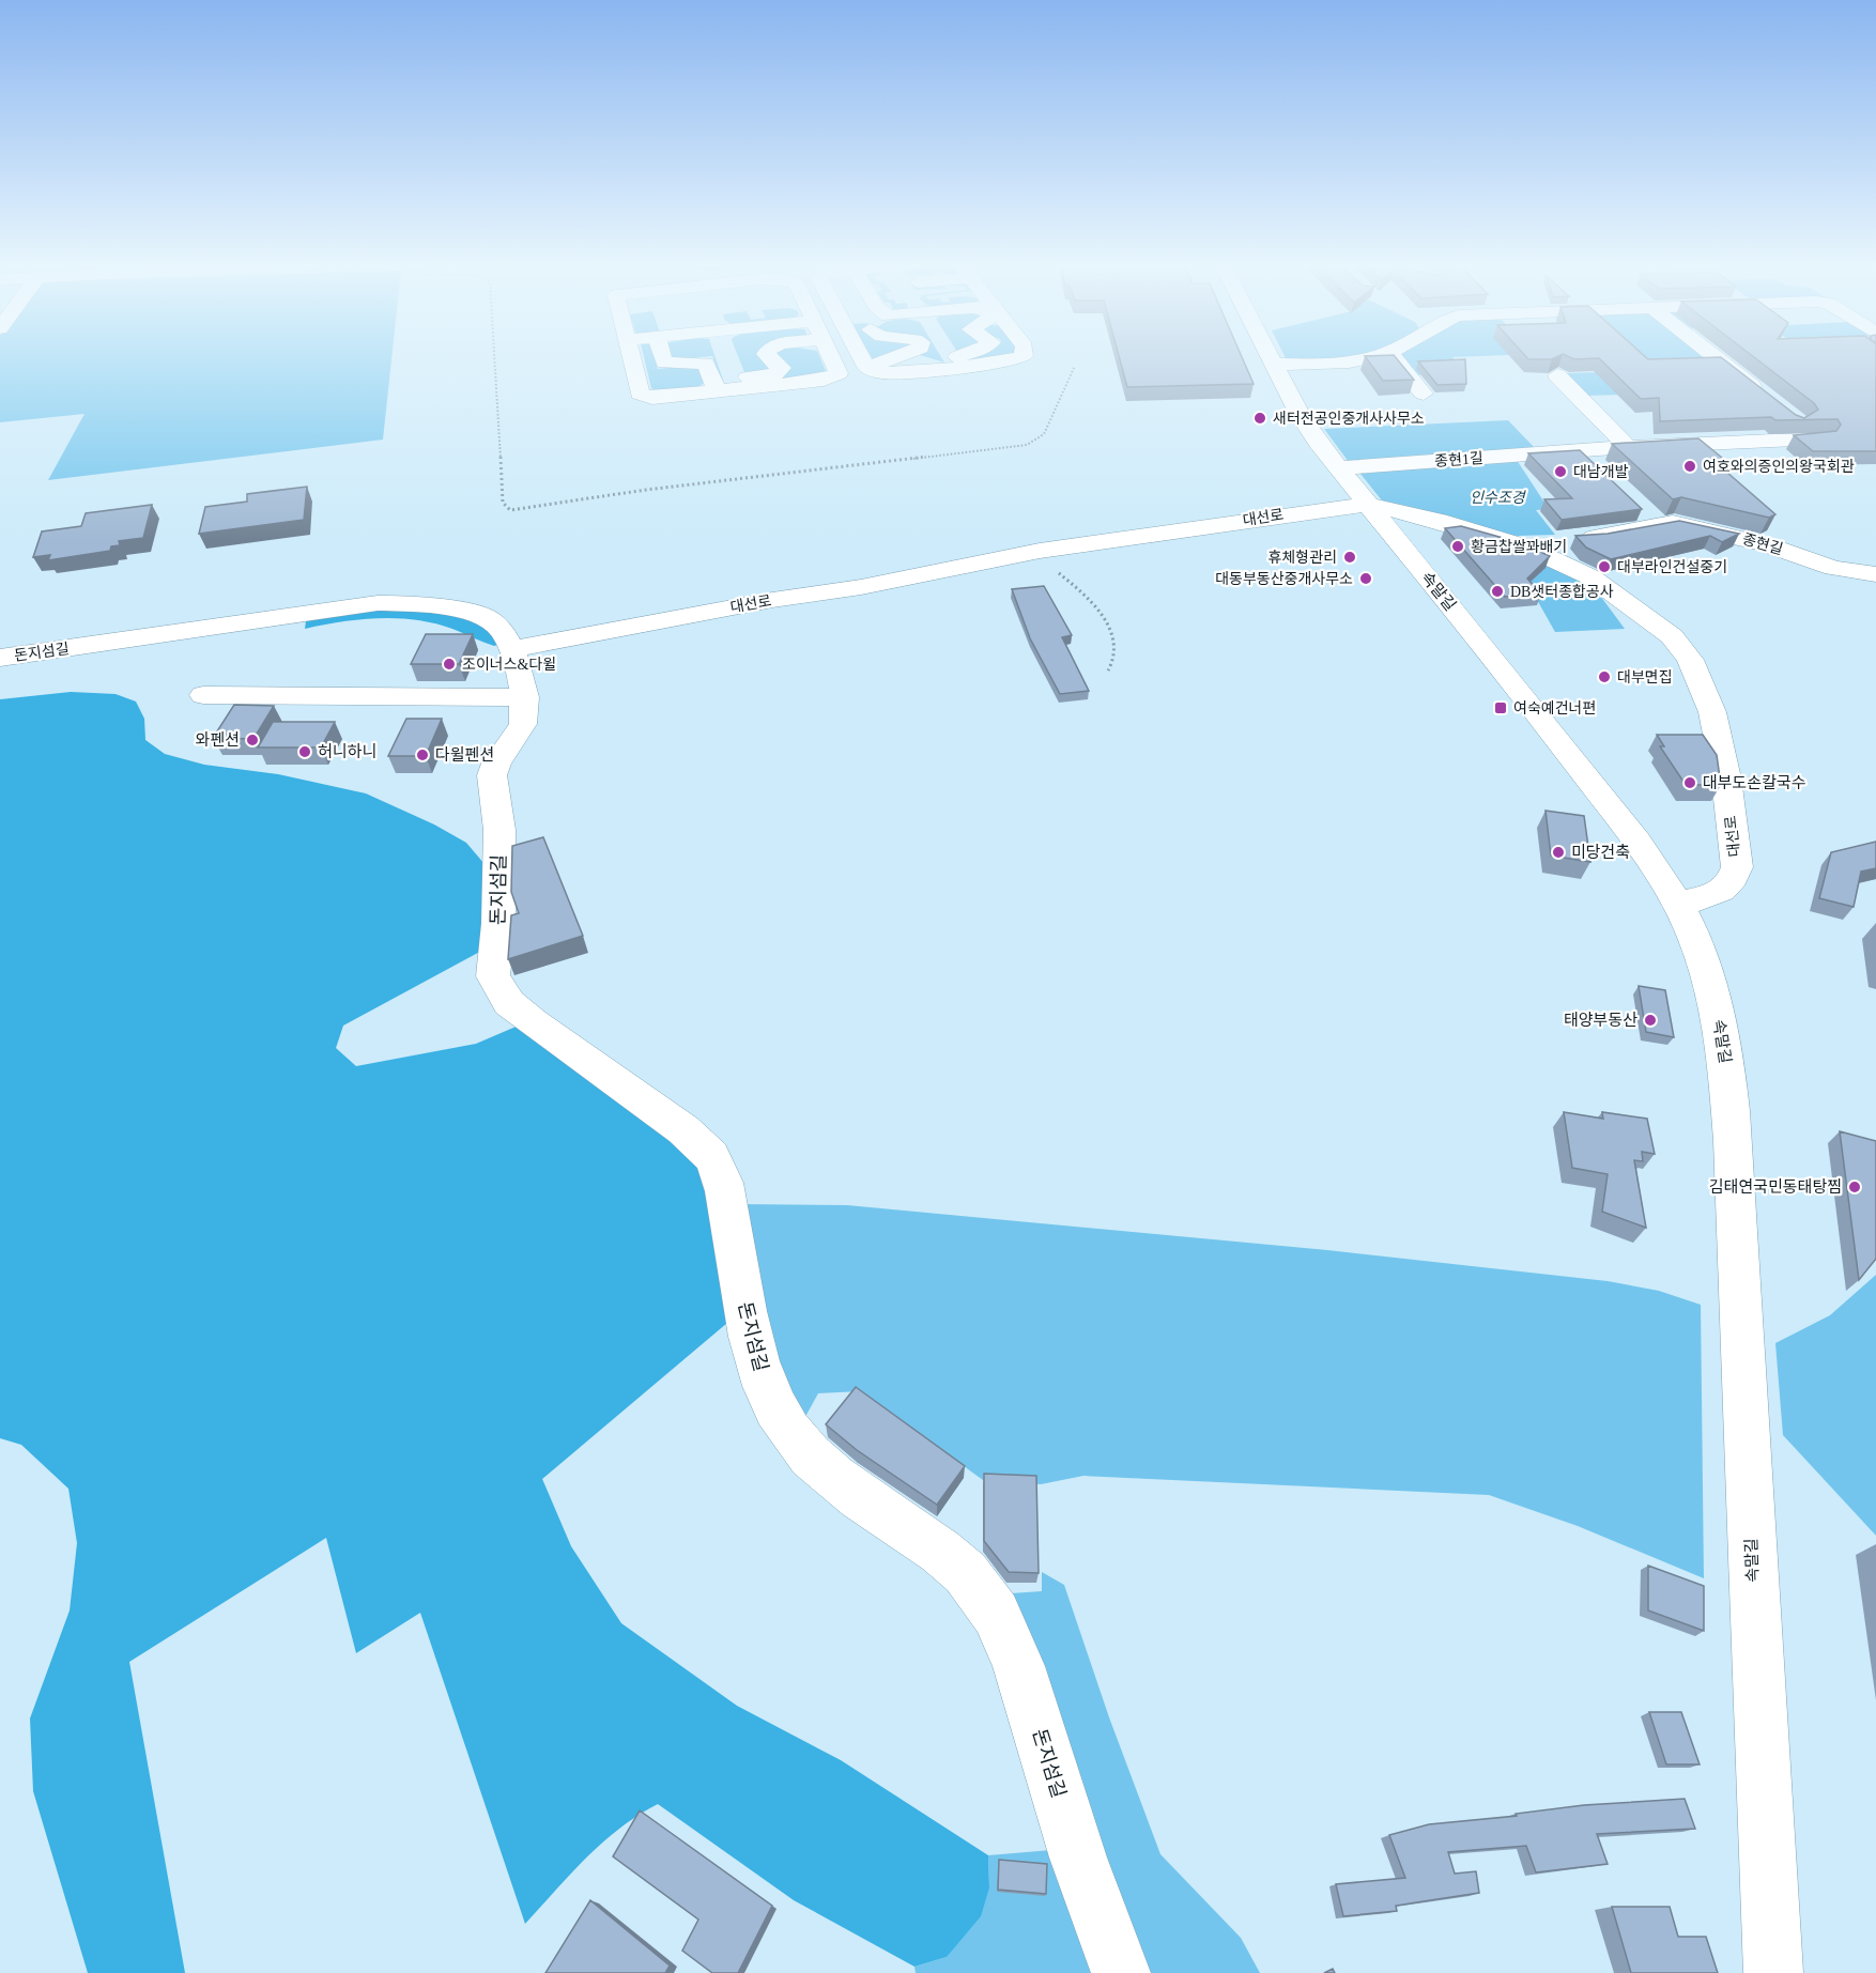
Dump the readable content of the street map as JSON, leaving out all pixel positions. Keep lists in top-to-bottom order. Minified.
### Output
{"streets":{"street":["종현1길","대선로","종현길","속말길","돈지섬길"]},"crossings":[["종현1길","속말길"],["대선로","종현길"],["대선로","속말길"],["대선로","돈지섬길"]],"parks":["인수조경"],"places":{"other":["새터전공인중개사사무소","여호와의증인의왕국회관","대남개발","황금찹쌀꽈배기","휴체형관리","대부라인건설중기","대동부동산중개사무소","DB샛터종합공사","조이너스&다윌","대부면집","와펜션","허니하니","다윌펜션","대부도손칼국수","미당건축","태양부동산","김태연국민동태탕찜"],"transit":["여숙예건너편"]}}
